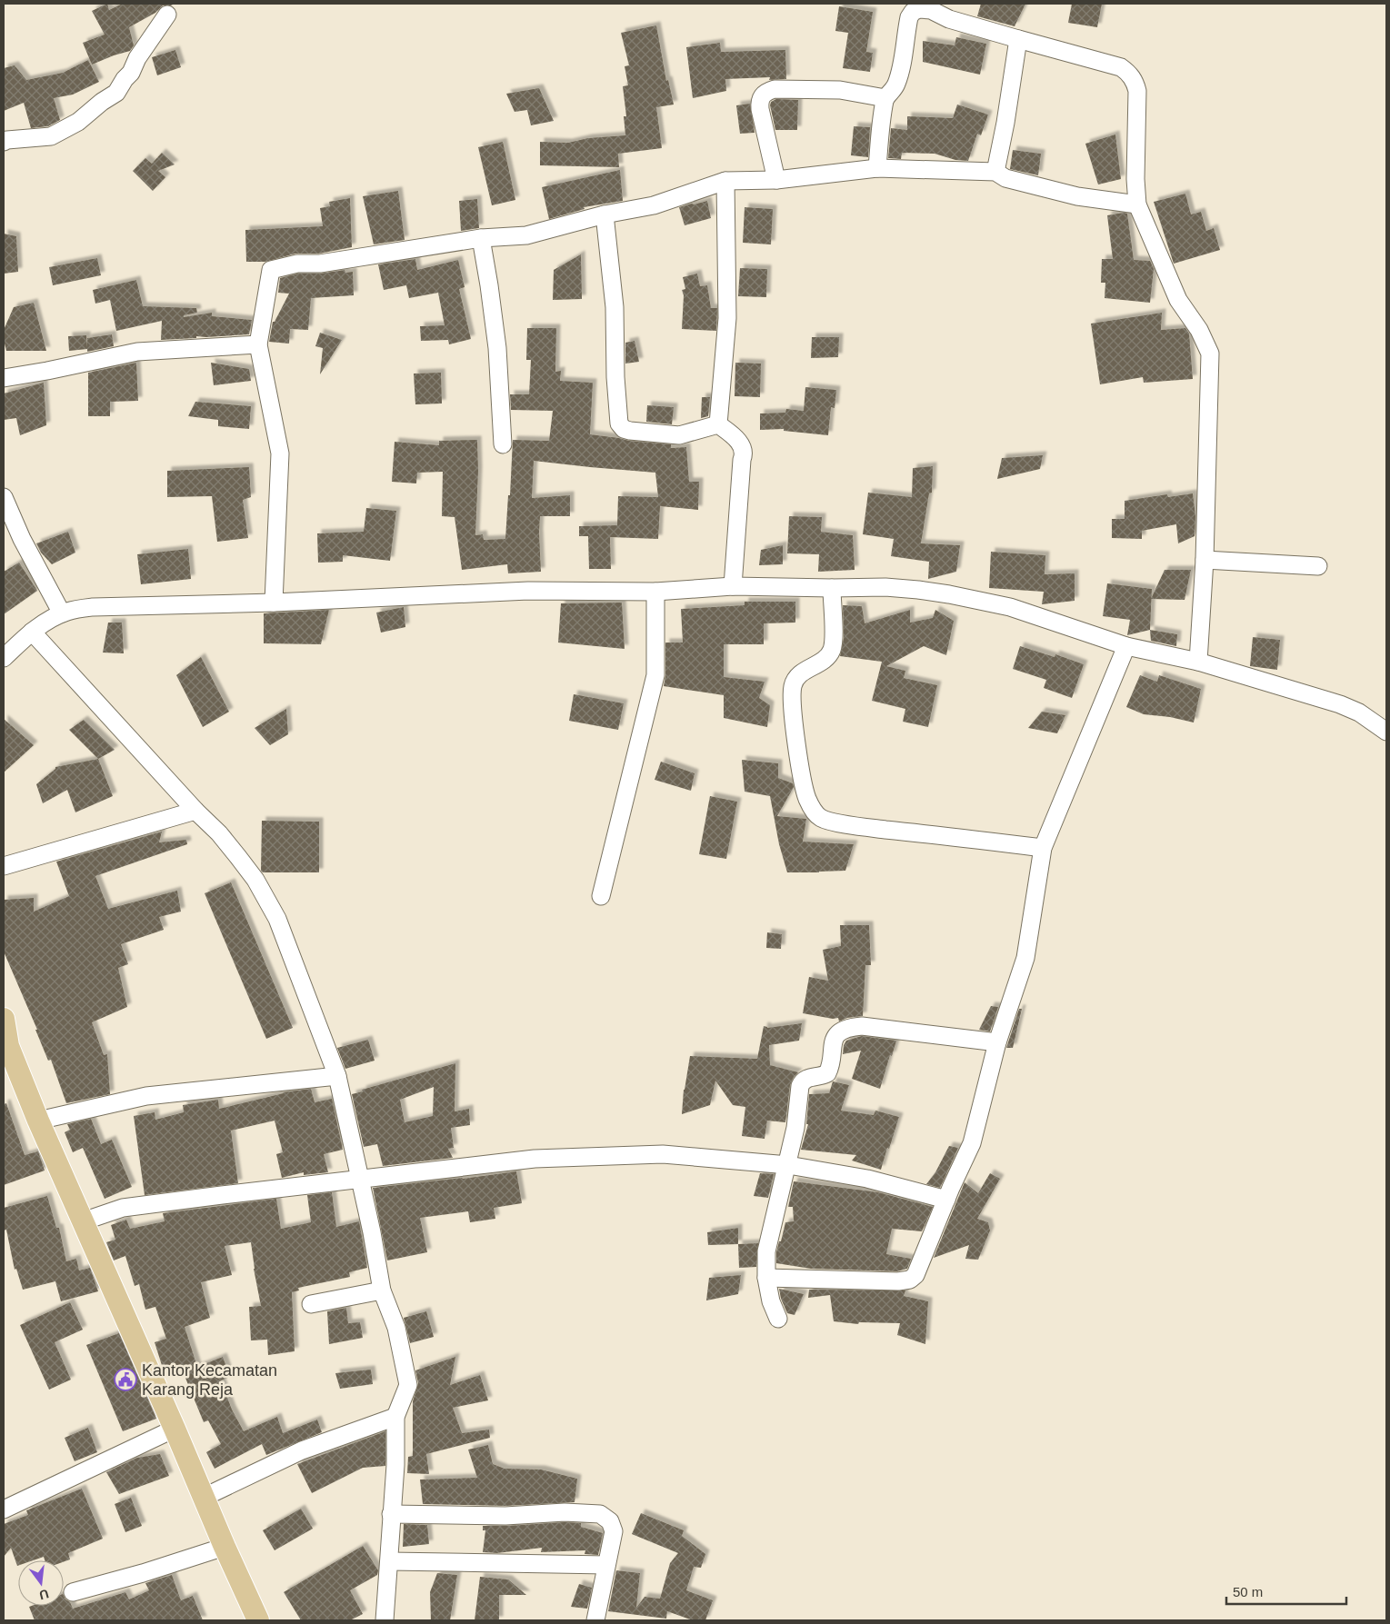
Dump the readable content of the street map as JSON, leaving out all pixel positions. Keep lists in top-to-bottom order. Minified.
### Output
{"places":{"public building":["Kantor Kecamatan Karang Reja"]},"scale_bar":"50 m","north":"bottom"}
